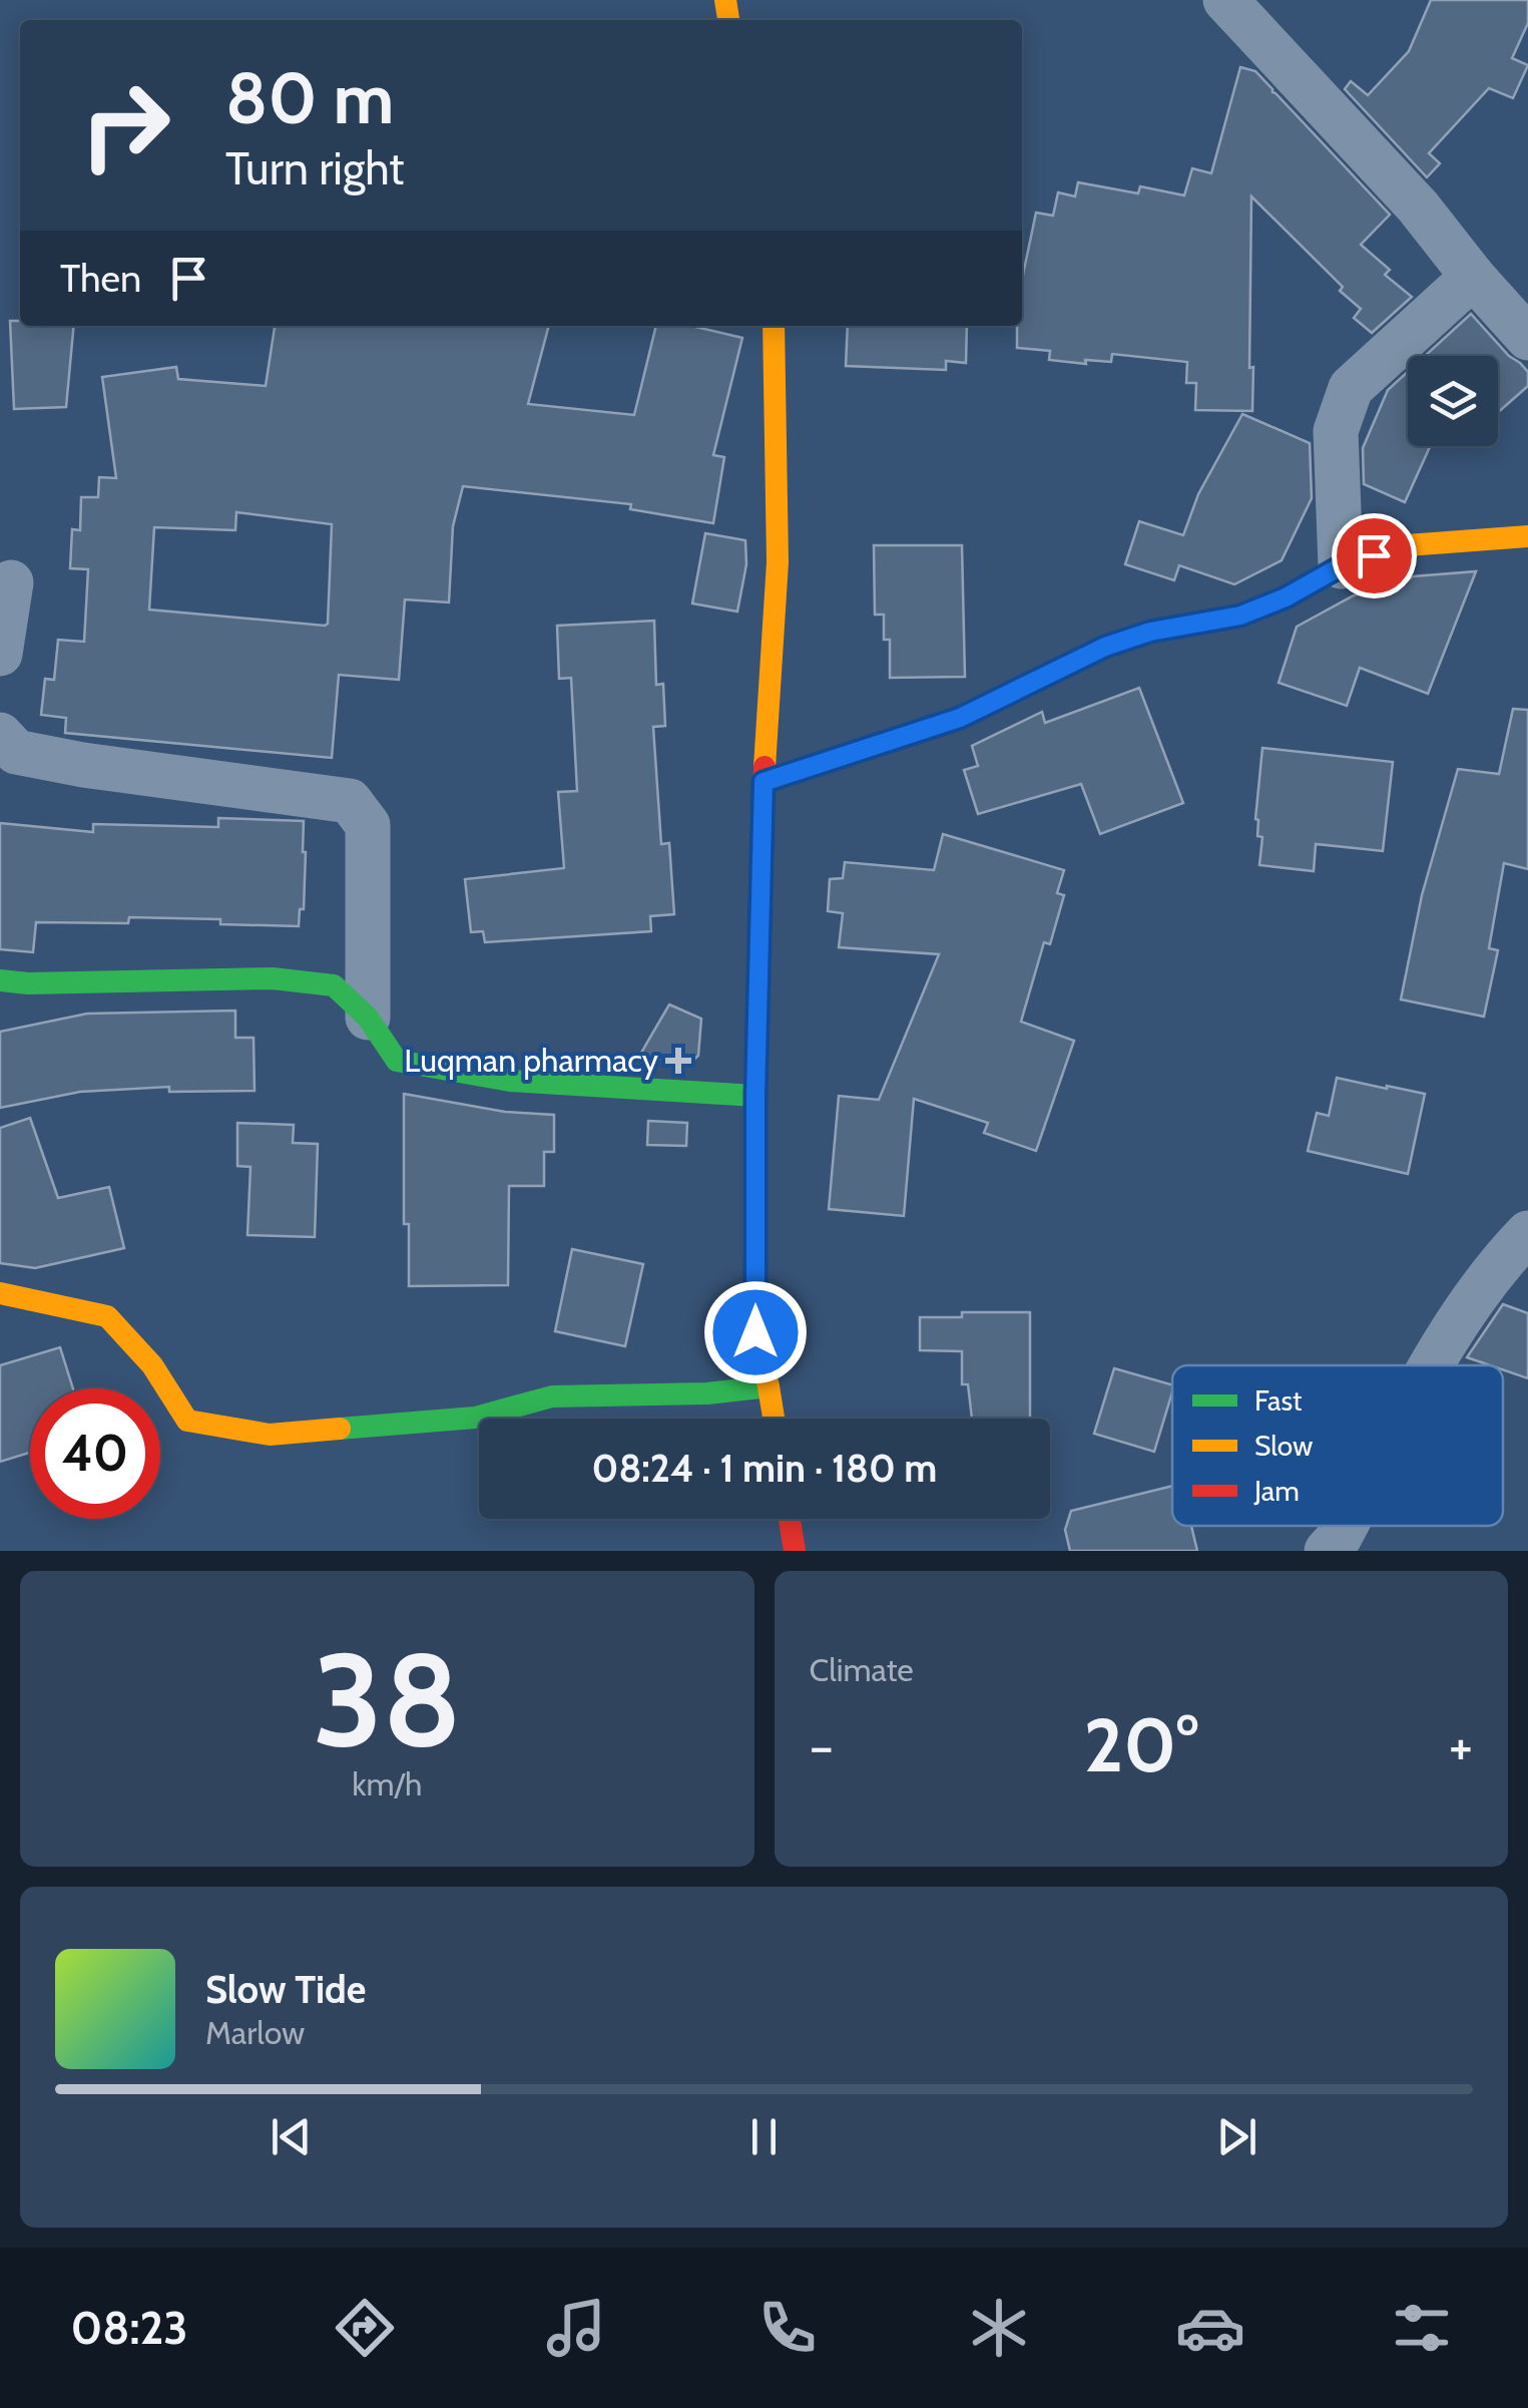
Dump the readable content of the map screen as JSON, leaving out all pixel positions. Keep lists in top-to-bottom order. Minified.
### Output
{"places":{"health":["Luqman pharmacy"]},"legend":["Fast","Slow","Jam"],"page":{"turn":["80 m","Turn right"],"then":"Then","limit":"40","trip":"08:24 · 1 min · 180 m","tile":[["38","km/h"],"Climate"],"heat":["−","20°","+"],"song":["Slow Tide","Marlow"],"tabs":"08:23"}}
